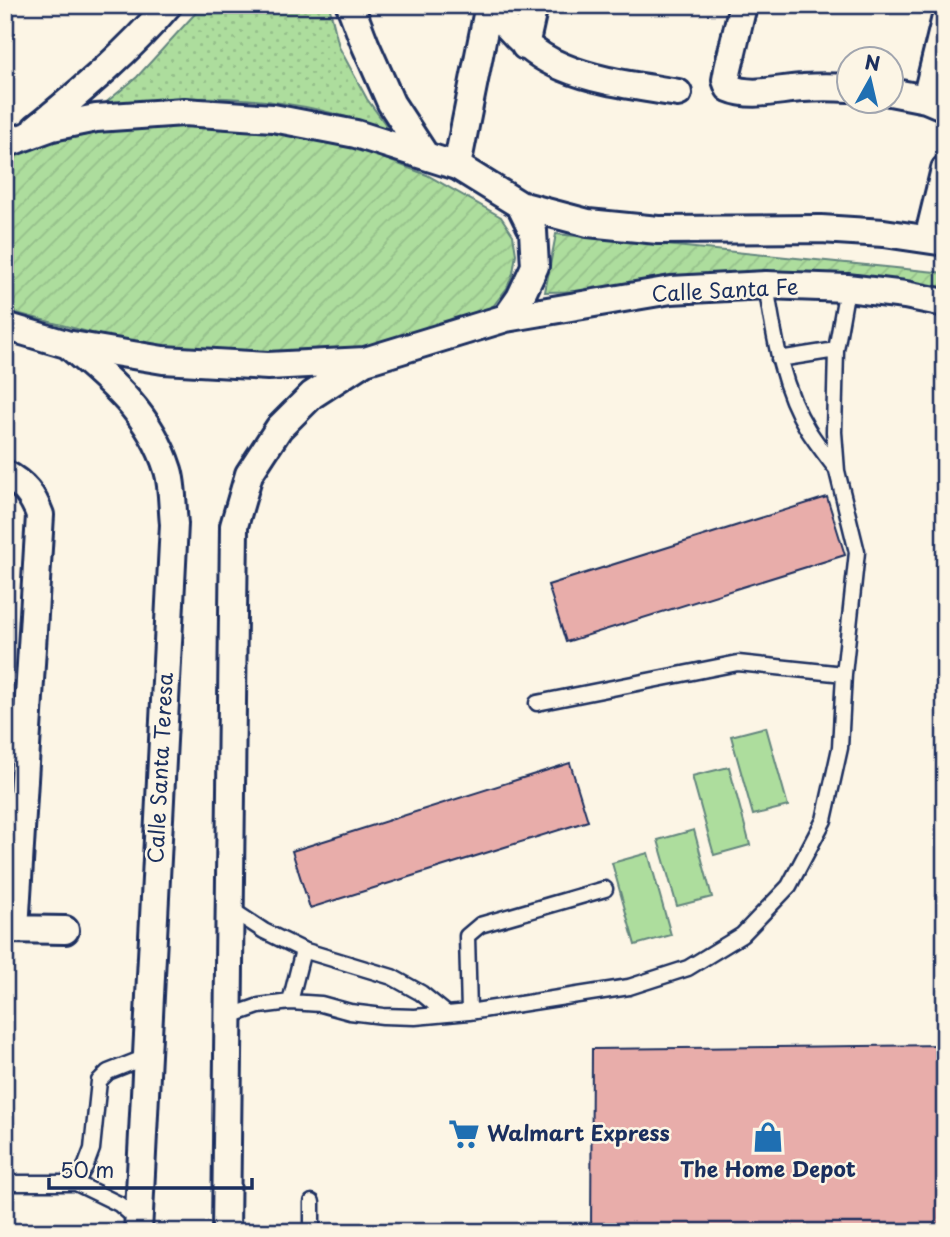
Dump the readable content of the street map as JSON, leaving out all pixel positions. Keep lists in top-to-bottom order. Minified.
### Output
{"streets":{"street":["Calle Santa Fe","Calle Santa Teresa"]},"places":{"supermarket":["Walmart Express"],"shop":["The Home Depot"]},"scale_bar":"50 m","north":"top"}
